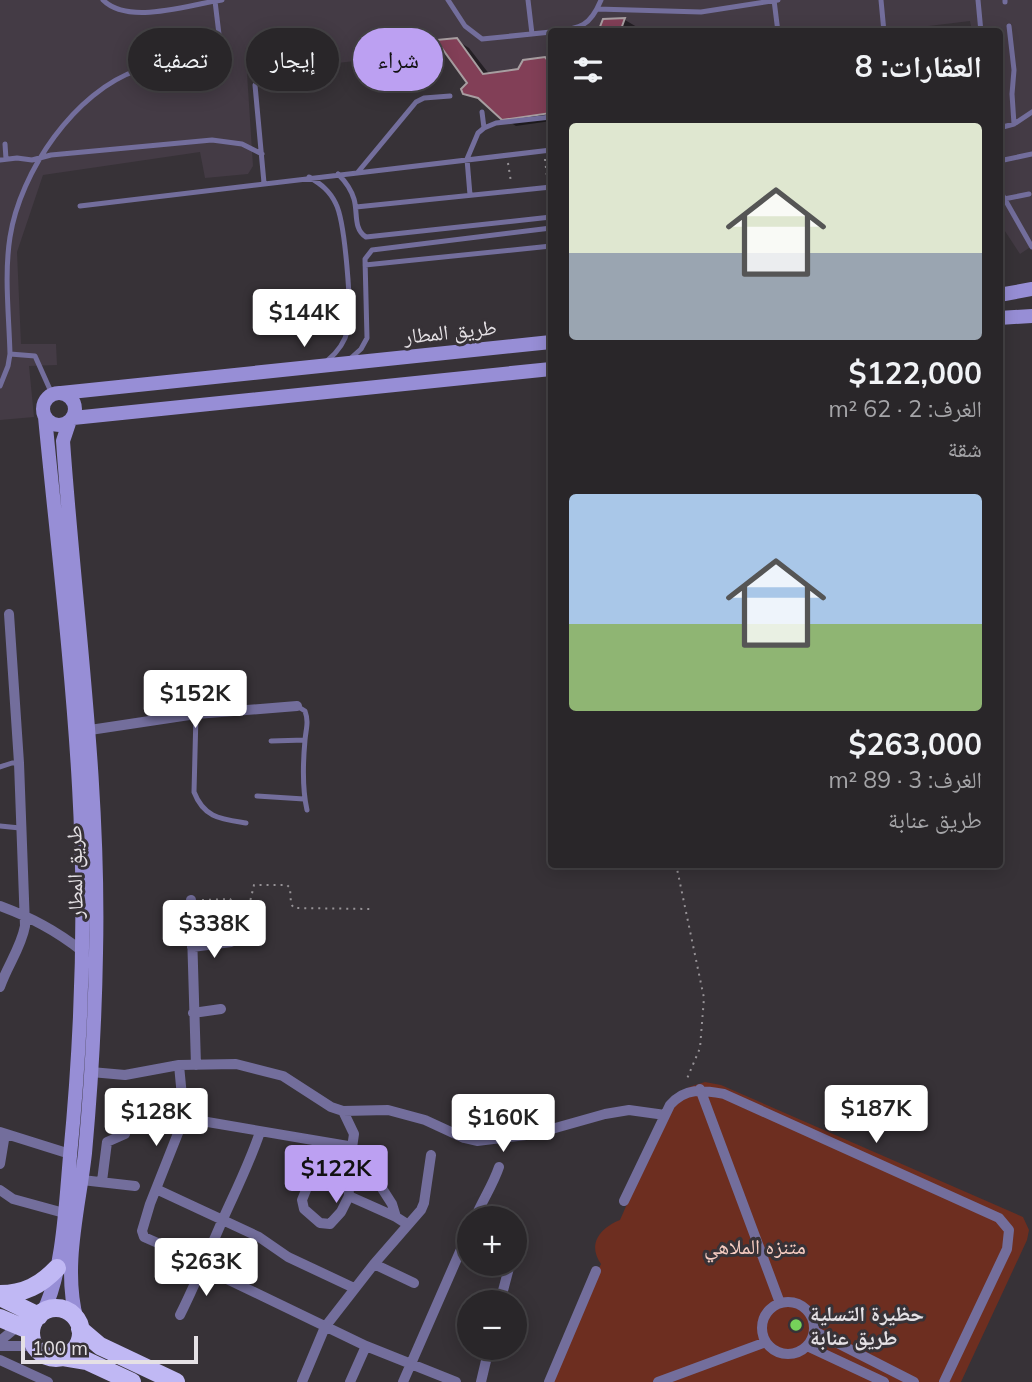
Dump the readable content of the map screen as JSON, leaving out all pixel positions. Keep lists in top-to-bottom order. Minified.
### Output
{"streets":{"main road":["طريق المطار"]},"parks":["متنزه الملاهي"],"places":["حظيرة التسلية طريق عنابة"],"scale_bar":"100 m","page":{"chip":["شراء","إيجار","تصفية"],"heading":"العقارات: 8","list":[{"name":"$122,000","note":"الغرف: 2 · 62 m² · شقة"},{"name":"$263,000","note":"الغرف: 3 · 89 m² · طريق عنابة"}],"price":["$144K","$152K","$338K","$187K","$128K","$160K","$122K","$263K"],"map_buttons":["+","−"],"scale":"100 m"}}
